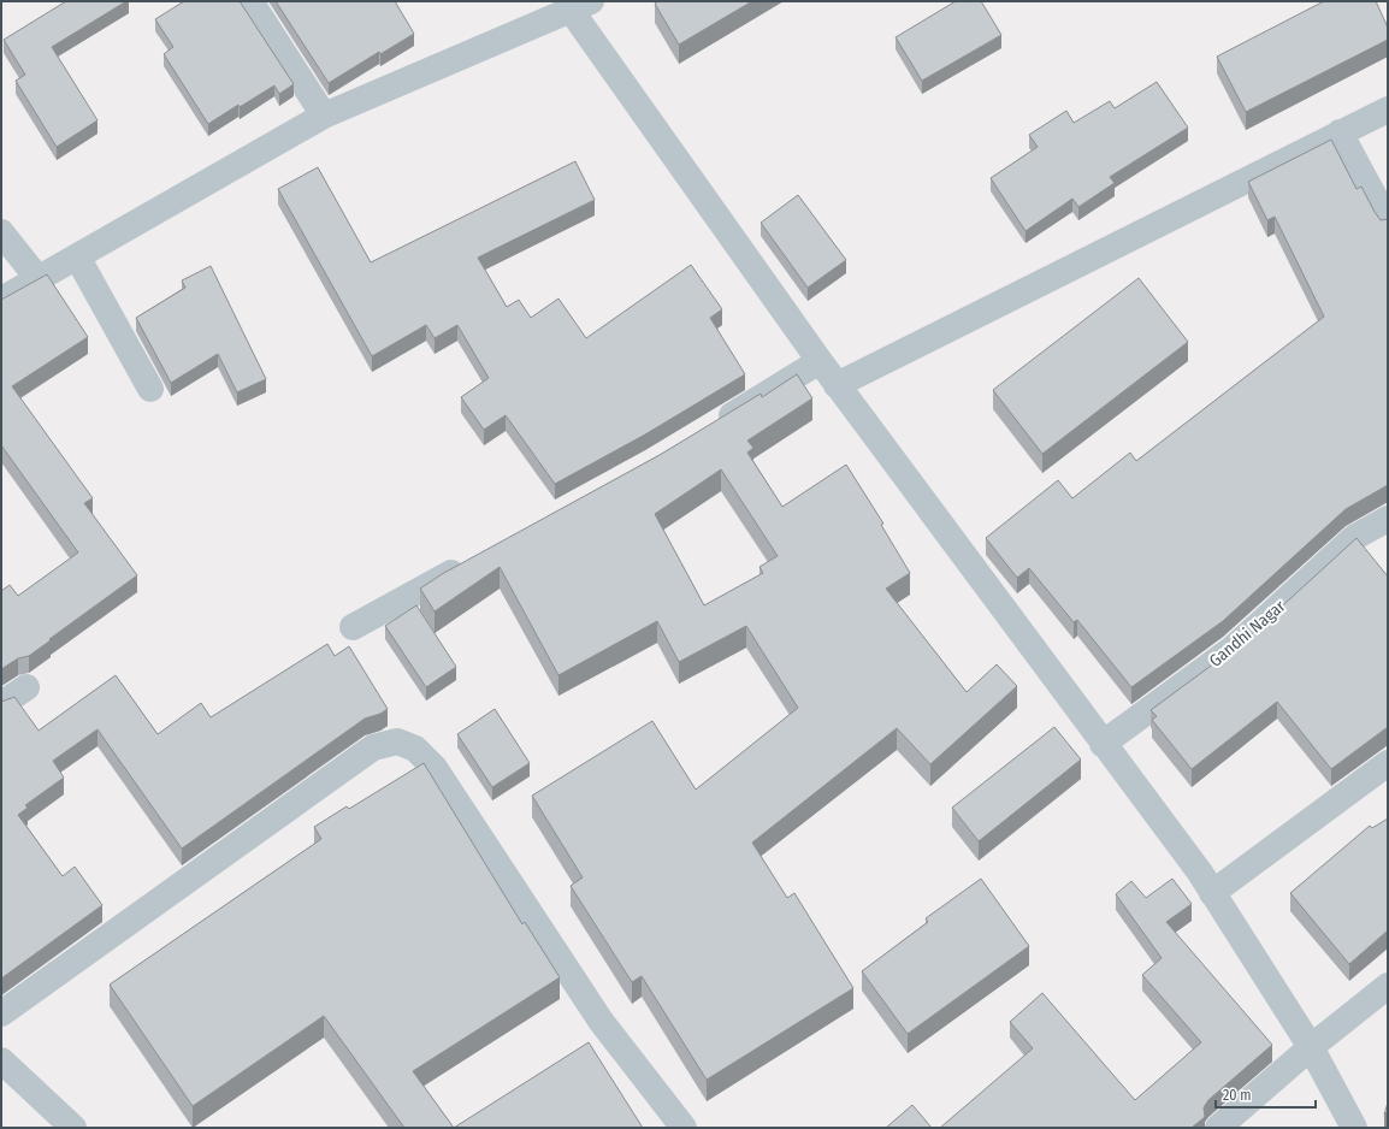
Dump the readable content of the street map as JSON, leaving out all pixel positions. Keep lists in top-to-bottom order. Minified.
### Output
{"streets":{"street":["Gandhi Nagar"]},"scale_bar":"20 m"}
